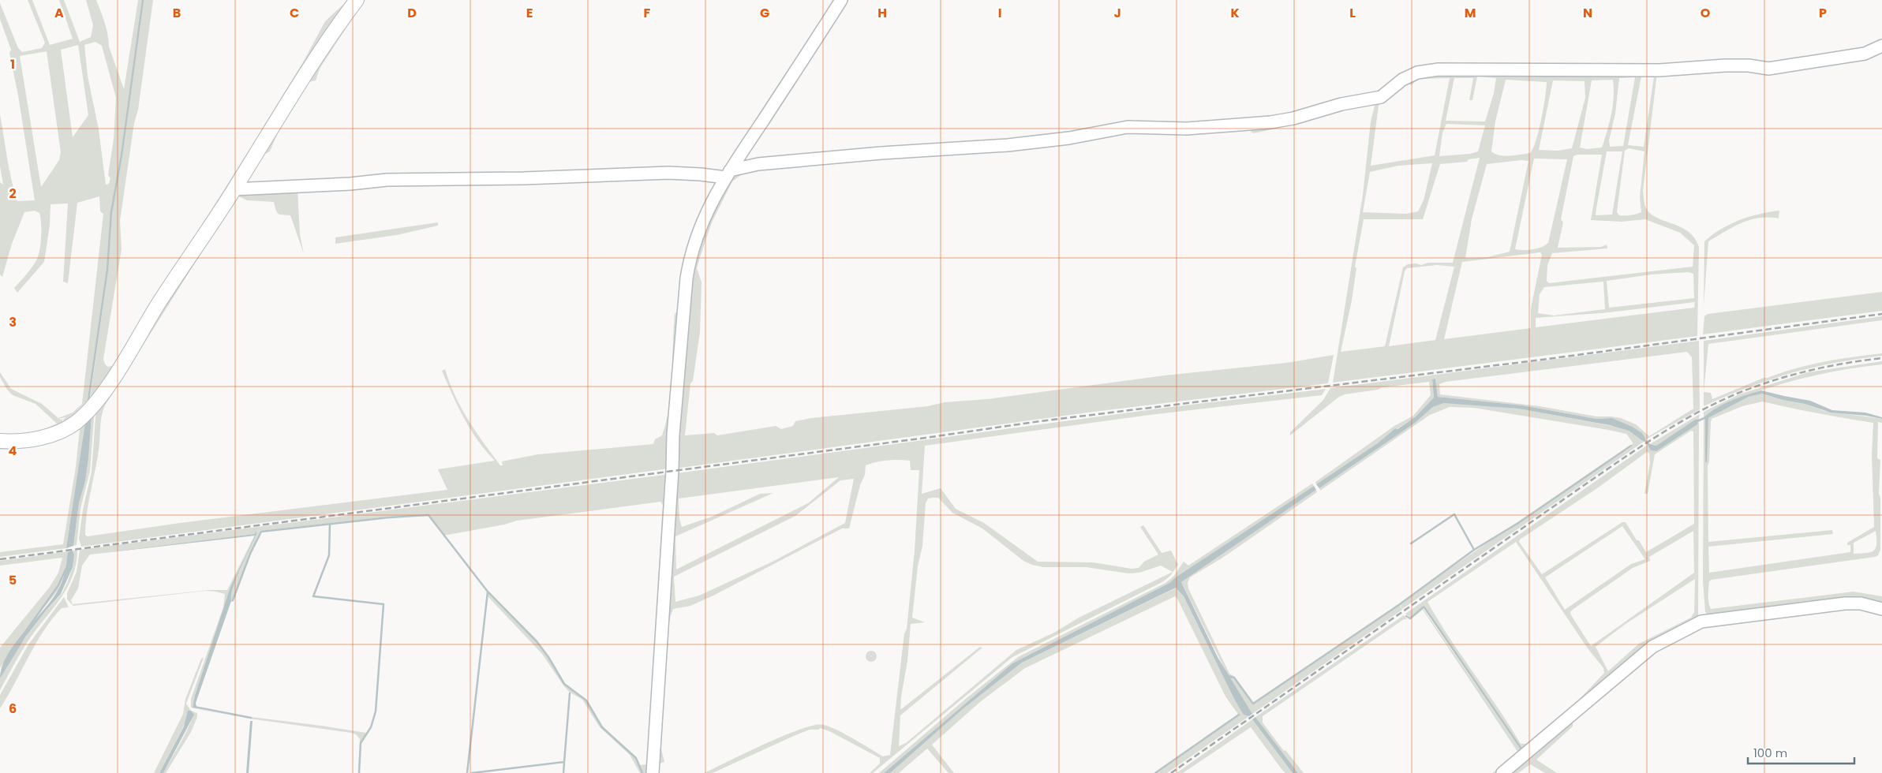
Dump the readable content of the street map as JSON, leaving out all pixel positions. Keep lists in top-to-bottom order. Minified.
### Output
{"scale_bar":"100 m","grid":{"columns":["A","B","C","D","E","F","G","H","I","J","K","L","M","N","O","P"],"rows":["1","2","3","4","5","6"]}}
